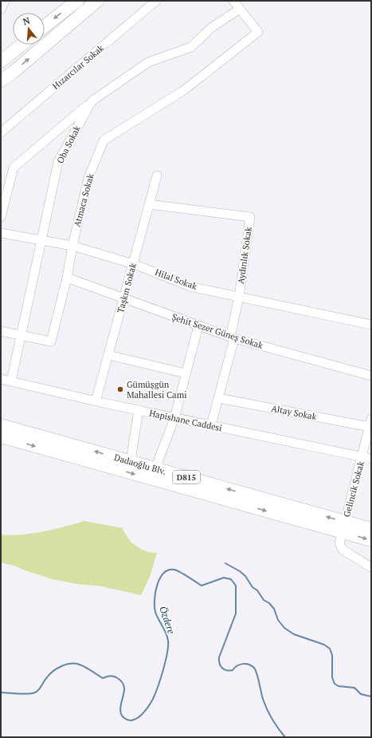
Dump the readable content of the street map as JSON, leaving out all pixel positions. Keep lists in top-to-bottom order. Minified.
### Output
{"streets":{"highway":["Dadaoğlu Blv.","D815"],"street":["Hızarcılar Sokak","Oba Sokak","Atmaca Sokak","Aydınlık Sokak","Hilal Sokak","Taşkın Sokak","Şehit Sezer Güneş Sokak","Altay Sokak","Hapishane Caddesi","Gelincik Sokak"]},"crossings":[["Oba Sokak","Atmaca Sokak"],["Oba Sokak","Hilal Sokak"],["Oba Sokak","Hapishane Caddesi"],["Atmaca Sokak","Hilal Sokak"],["Atmaca Sokak","Şehit Sezer Güneş Sokak"],["Aydınlık Sokak","Hilal Sokak"],["Aydınlık Sokak","Taşkın Sokak"],["Aydınlık Sokak","Şehit Sezer Güneş Sokak"],["Aydınlık Sokak","Altay Sokak"],["Aydınlık Sokak","Hapishane Caddesi"],["Hilal Sokak","Taşkın Sokak"],["Taşkın Sokak","Şehit Sezer Güneş Sokak"],["Taşkın Sokak","Hapishane Caddesi"],["Altay Sokak","Gelincik Sokak"],["Hapishane Caddesi","Gelincik Sokak"],["Dadaoğlu Blv.","Gelincik Sokak"]],"water":["Özdere"],"places":["Gümüşgün Mahallesi Cami"],"north":"top"}
